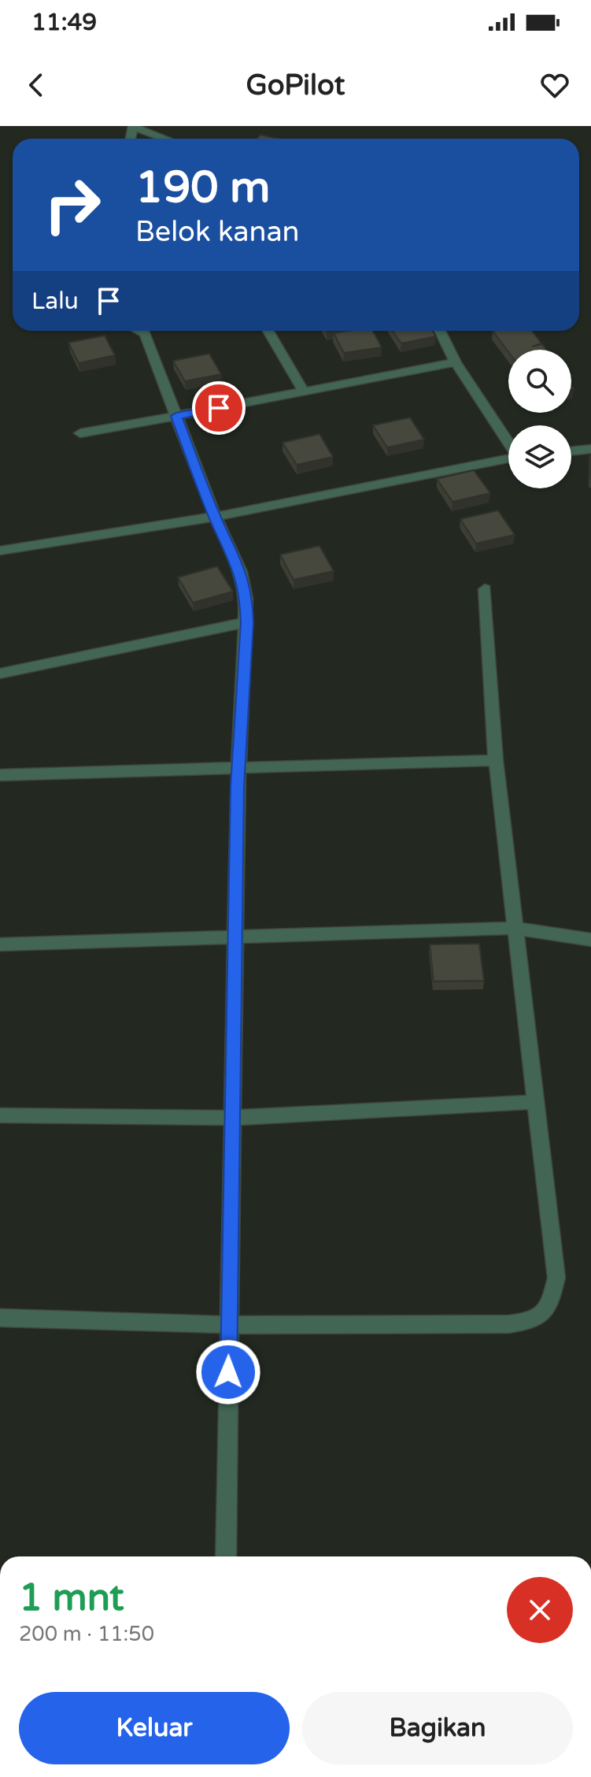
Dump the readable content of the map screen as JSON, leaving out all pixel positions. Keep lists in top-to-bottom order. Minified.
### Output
{"page":{"status":"11:49","header":"GoPilot","turn":["190 m","Belok kanan"],"then":"Lalu","heading":["1 mnt","200 m · 11:50"],"buttons":["Keluar","Bagikan"]}}
